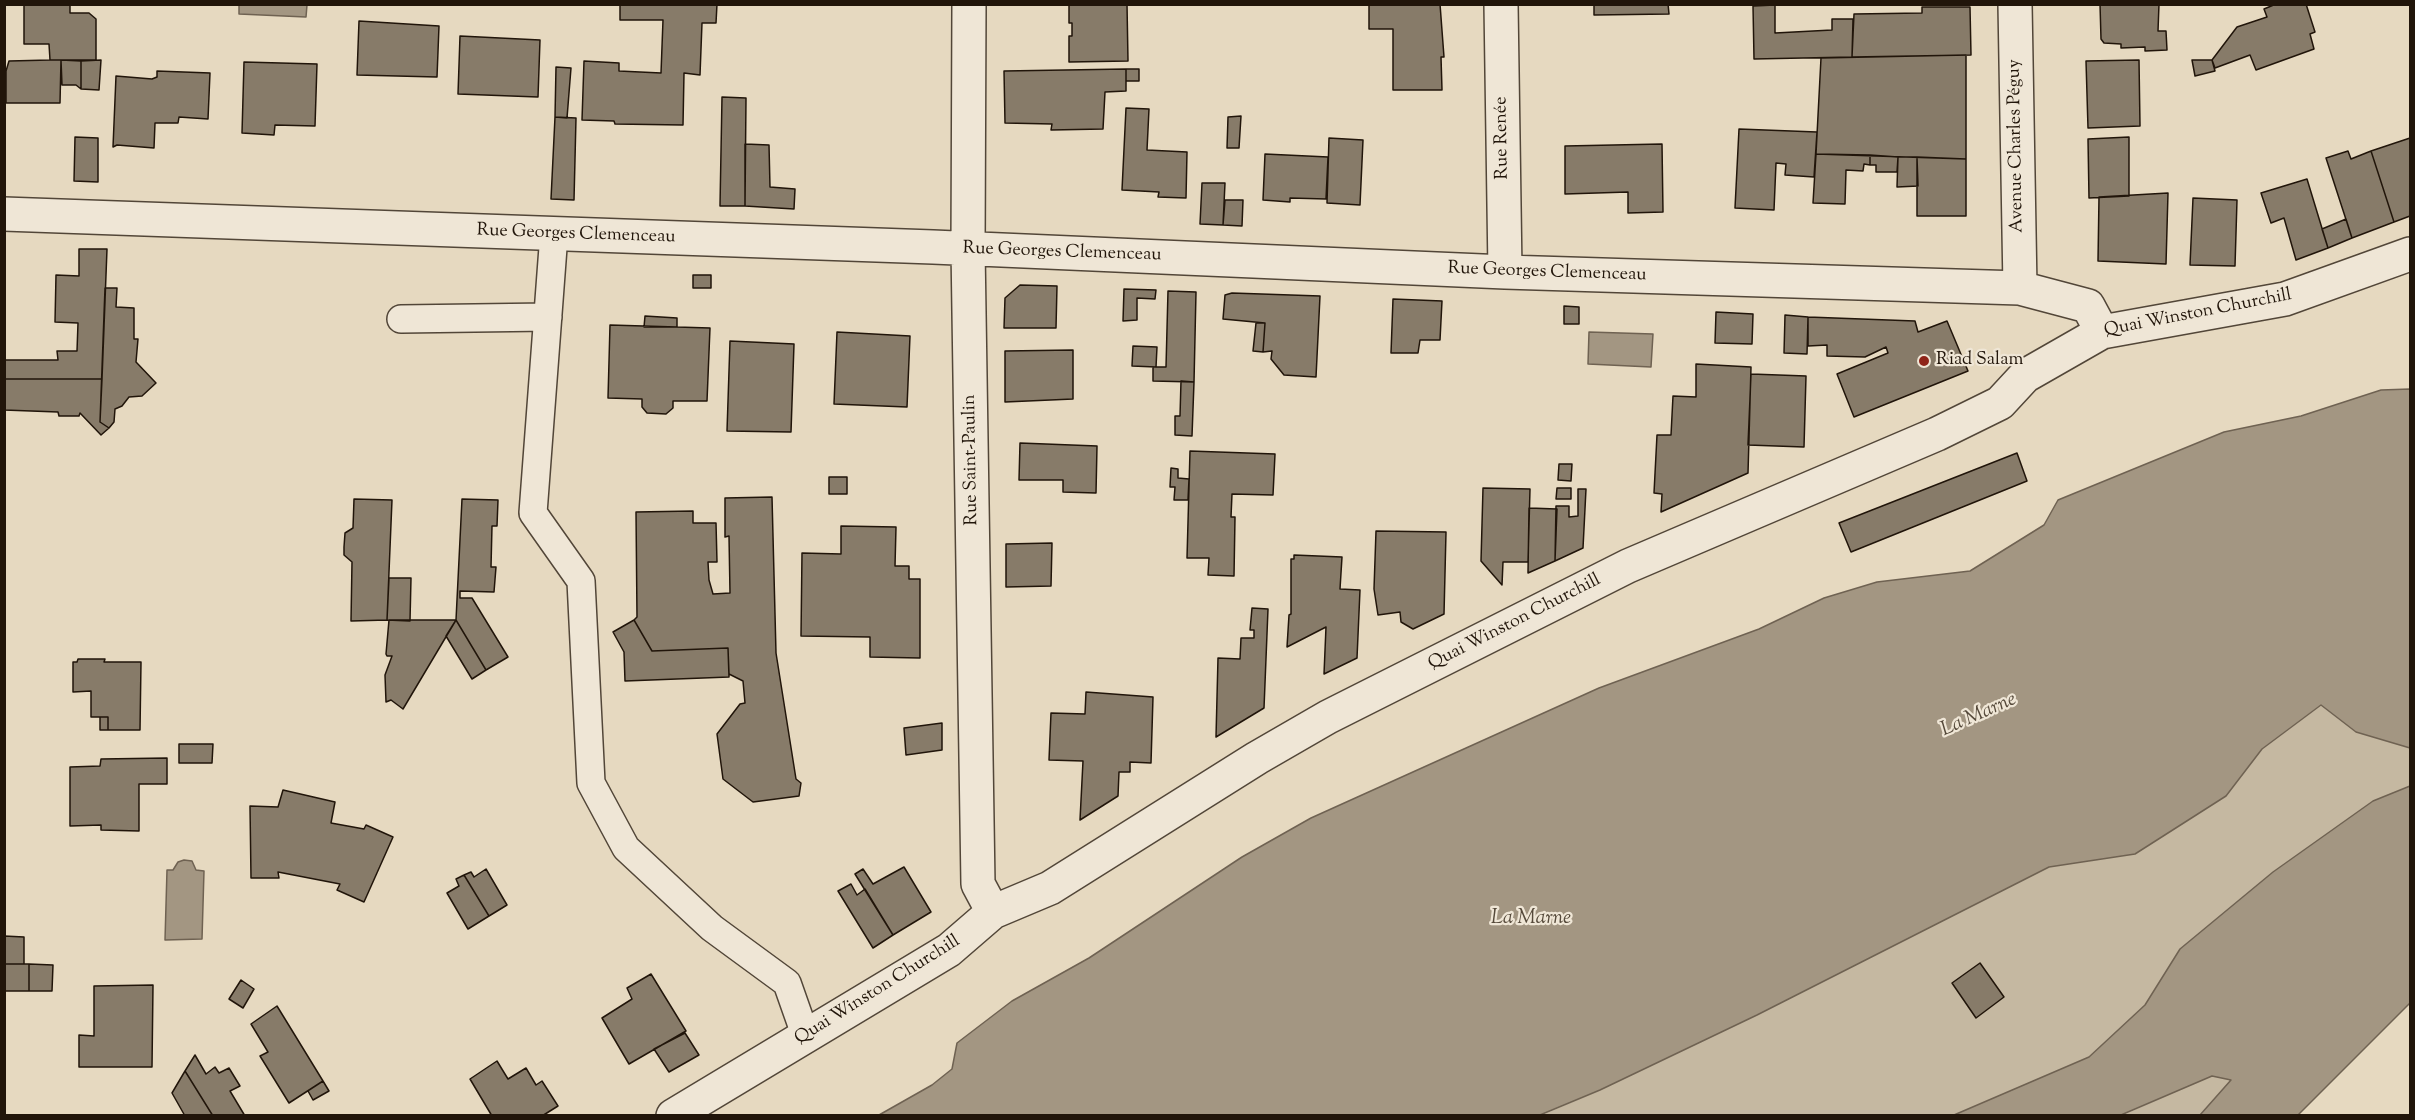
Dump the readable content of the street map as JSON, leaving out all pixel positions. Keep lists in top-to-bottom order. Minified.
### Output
{"streets":{"street":["Rue Renée","Avenue Charles Péguy","Rue Georges Clemenceau","Quai Winston Churchill","Rue Saint-Paulin"]},"crossings":[["Rue Renée","Rue Georges Clemenceau"],["Avenue Charles Péguy","Rue Georges Clemenceau"],["Rue Georges Clemenceau","Quai Winston Churchill"],["Rue Georges Clemenceau","Rue Saint-Paulin"],["Quai Winston Churchill","Rue Saint-Paulin"]],"water":["La Marne"],"places":["Riad Salam"]}
